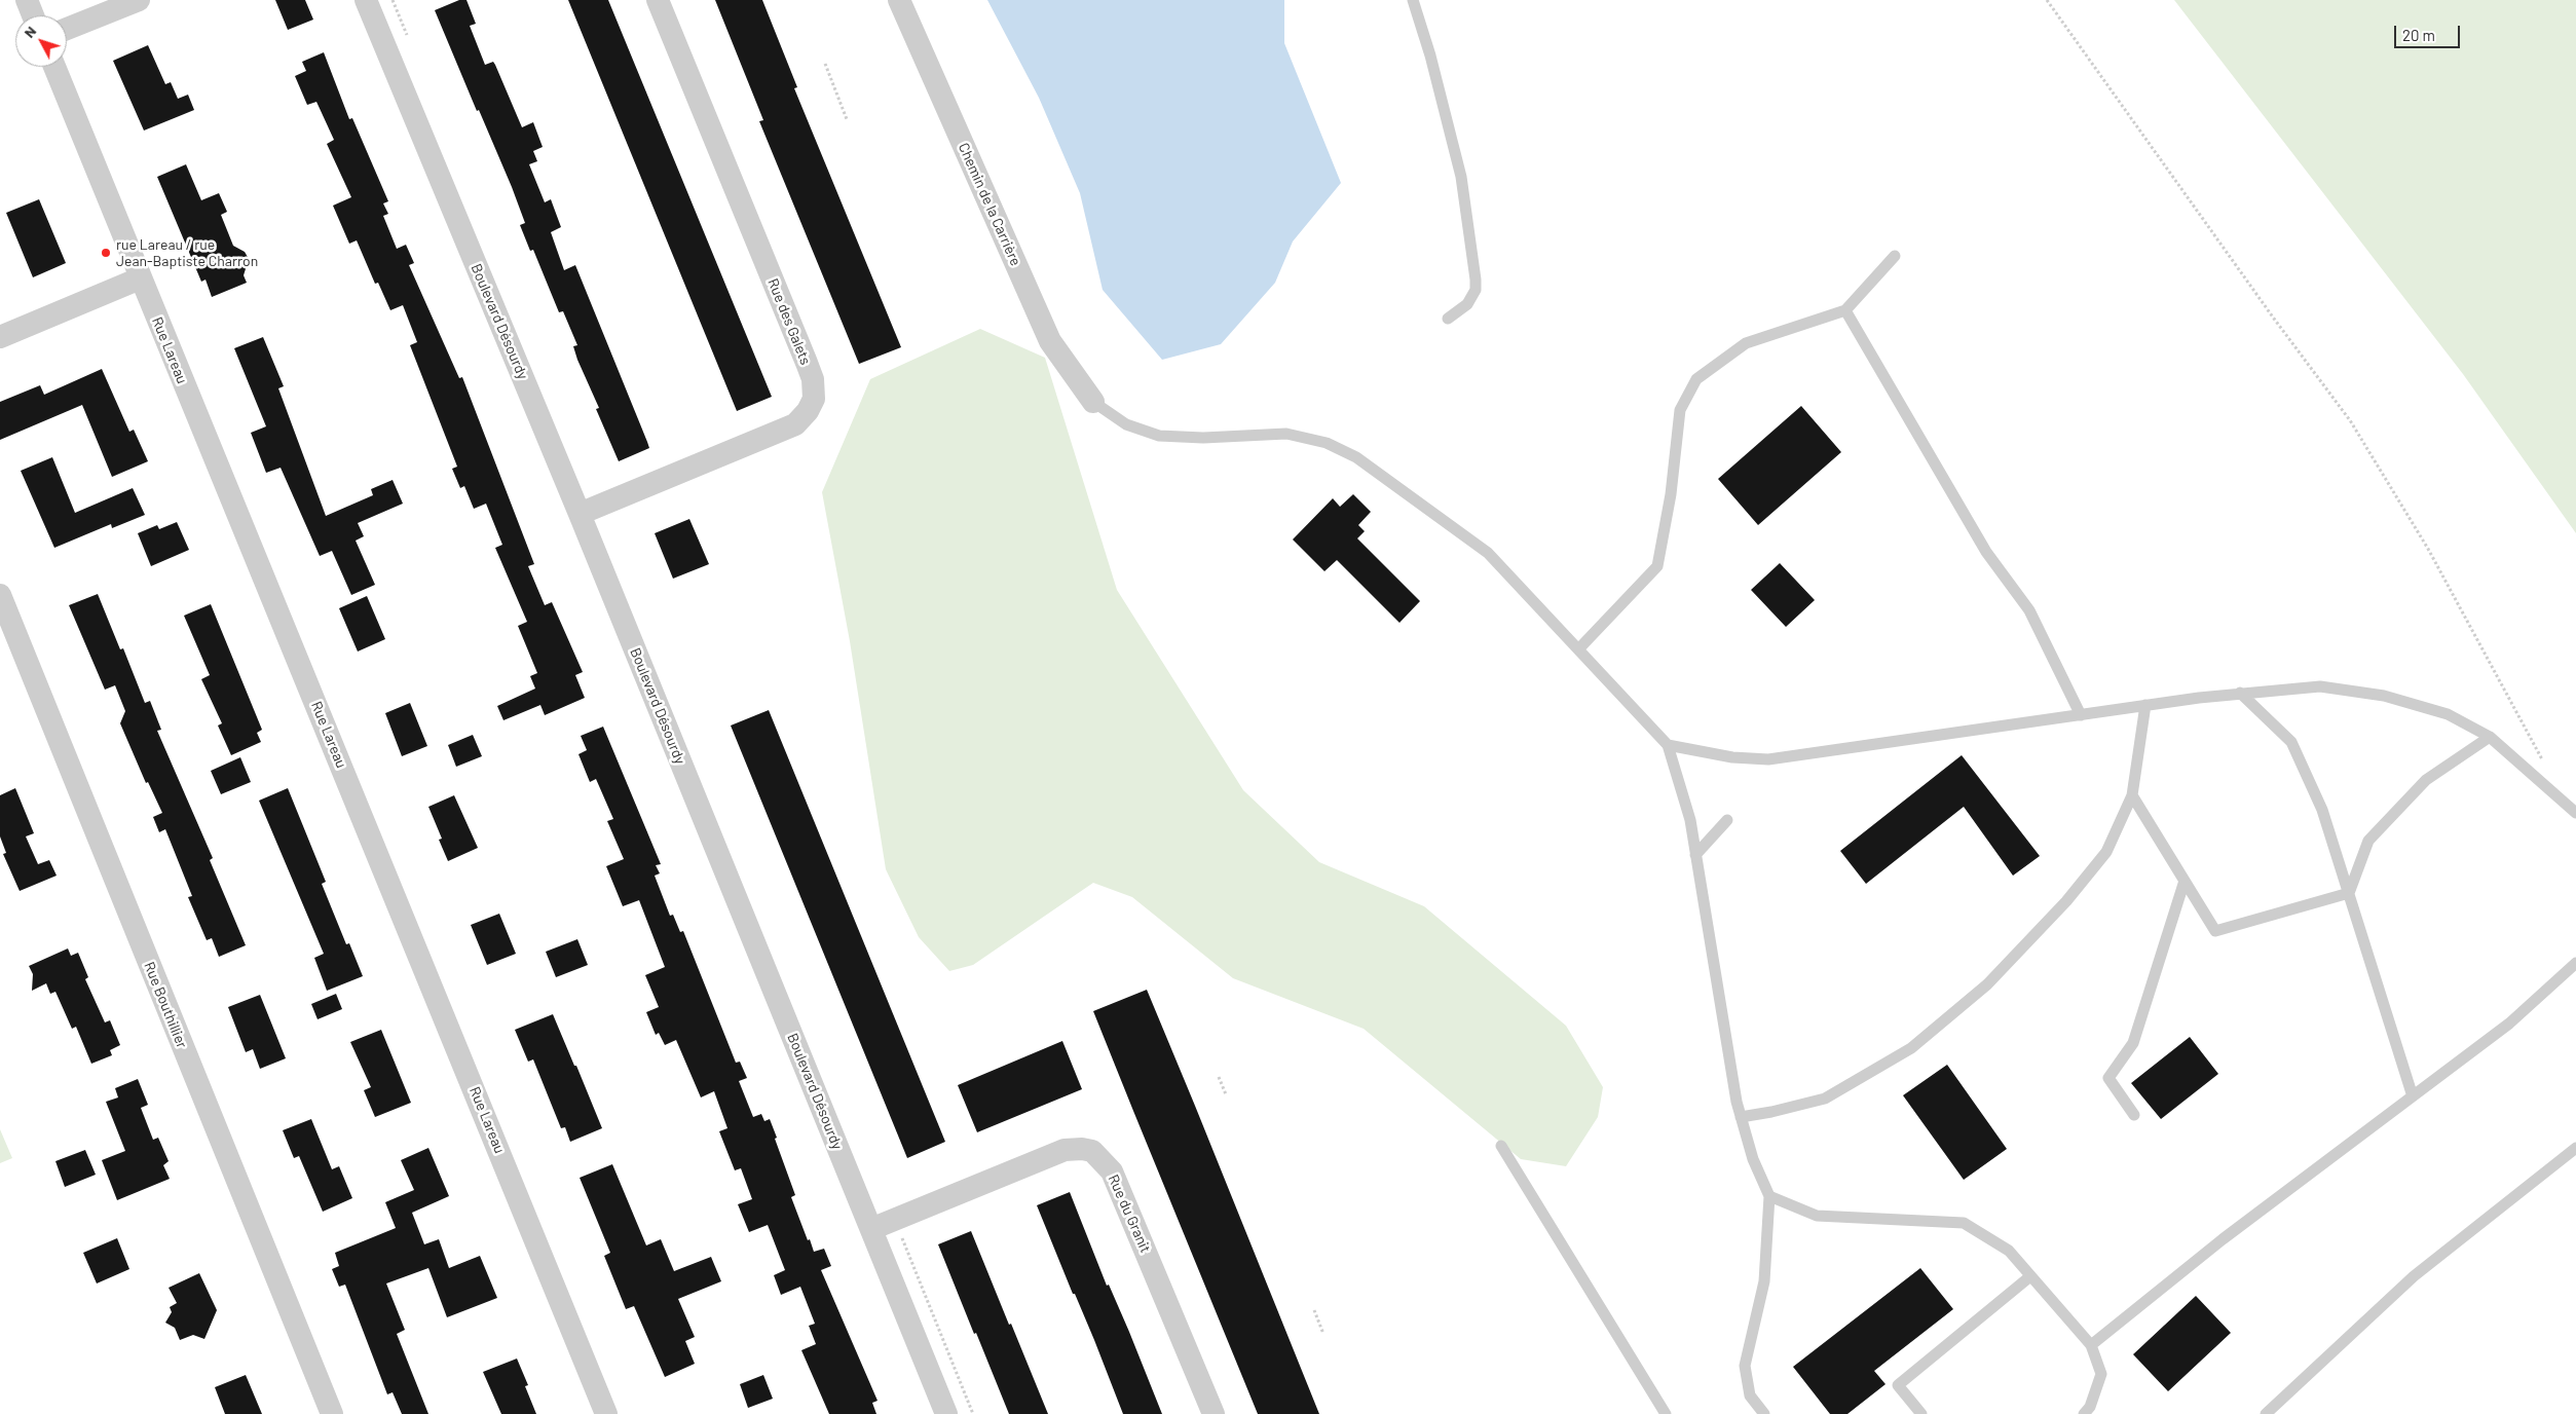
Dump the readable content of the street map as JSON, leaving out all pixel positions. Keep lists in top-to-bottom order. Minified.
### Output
{"streets":{"street":["Chemin de la Carrière","Boulevard Désourdy","Rue des Galets","Rue Lareau","Rue Bouthillier","Rue du Granit"]},"crossings":[["Boulevard Désourdy","Rue des Galets"],["Boulevard Désourdy","Rue du Granit"]],"places":["rue Lareau / rue Jean-Baptiste Charron"],"scale_bar":"20 m","north":"top left"}
